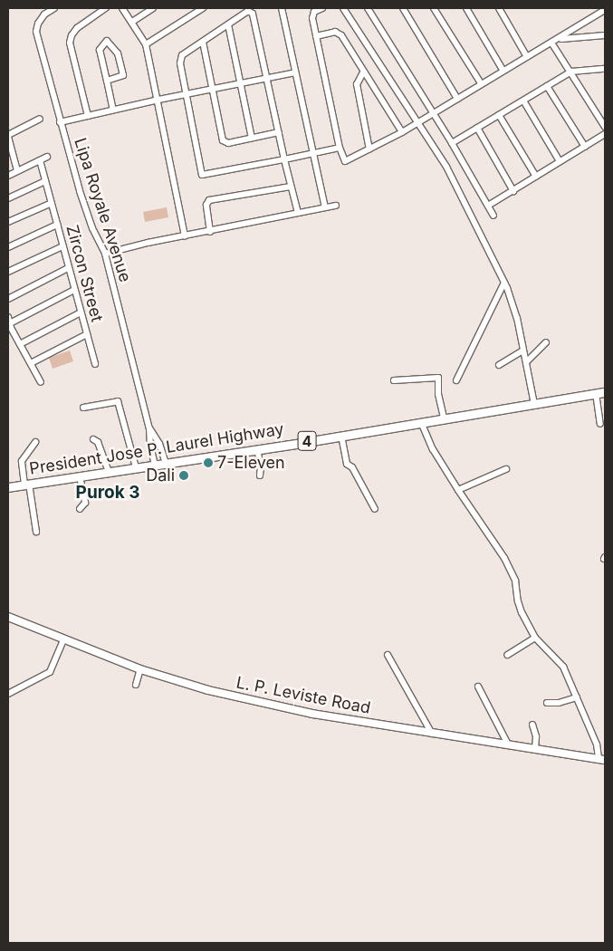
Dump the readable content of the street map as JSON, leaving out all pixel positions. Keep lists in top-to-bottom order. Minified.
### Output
{"streets":{"highway":["4","President Jose P. Laurel Highway"],"main road":["L. P. Leviste Road"],"street":["Lipa Royale Avenue","Zircon Street"]},"crossings":[["Lipa Royale Avenue","President Jose P. Laurel Highway"]],"districts":["Purok 3"],"places":["7-Eleven","Dali"]}
